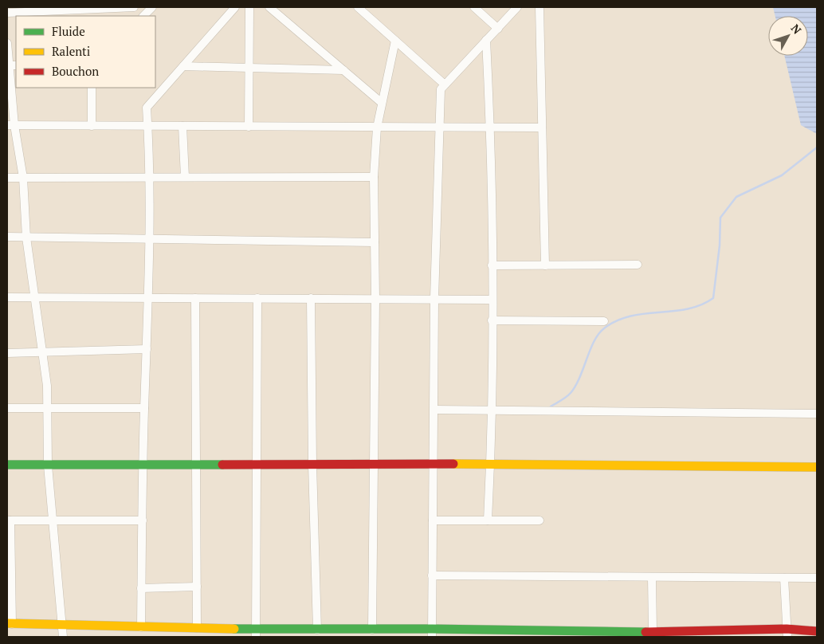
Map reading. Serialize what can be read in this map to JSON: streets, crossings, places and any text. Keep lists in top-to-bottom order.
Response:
{
  "legend": ["Fluide", "Ralenti", "Bouchon"],
  "north": "top right"
}
